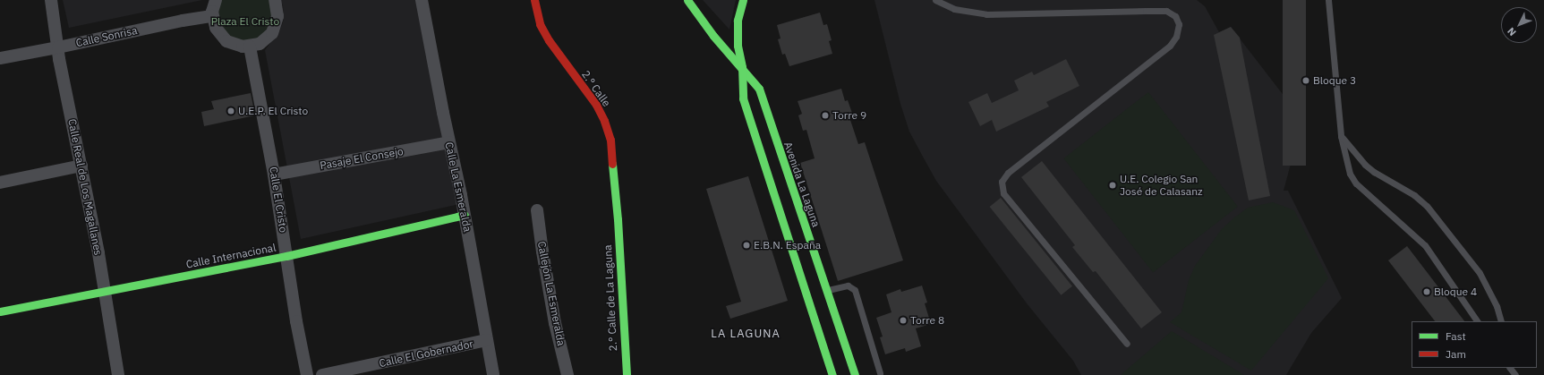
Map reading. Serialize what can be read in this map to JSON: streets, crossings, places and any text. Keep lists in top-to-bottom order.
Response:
{
  "streets": {
    "street": [
      "Calle Sonrisa",
      "2.° Calle",
      "Pasaje El Consejo",
      "Avenida La Laguna",
      "Calle Real de Los Magallanes",
      "Calle La Esmeralda",
      "Calle El Cristo",
      "Calle Internacional",
      "Callejón La Esmeralda",
      "2.° Calle de La Laguna",
      "Calle El Gobernador"
    ]
  },
  "crossings": [
    ["Calle Sonrisa", "Calle Real de Los Magallanes"],
    ["2.° Calle", "2.° Calle de La Laguna"],
    ["Pasaje El Consejo", "Calle La Esmeralda"],
    ["Pasaje El Consejo", "Calle El Cristo"],
    ["Calle Real de Los Magallanes", "Calle Internacional"],
    ["Calle La Esmeralda", "Calle Internacional"],
    ["Calle La Esmeralda", "Calle El Gobernador"],
    ["Calle El Cristo", "Calle Internacional"]
  ],
  "districts": ["LA LAGUNA"],
  "parks": ["Plaza El Cristo"],
  "places": [
    "Bloque 3",
    "U.E.P. El Cristo",
    "Torre 9",
    "U.E. Colegio San José de Calasanz",
    "E.B.N. España",
    "Bloque 4",
    "Torre 8"
  ],
  "legend": ["Fast", "Jam"],
  "north": "bottom left"
}
